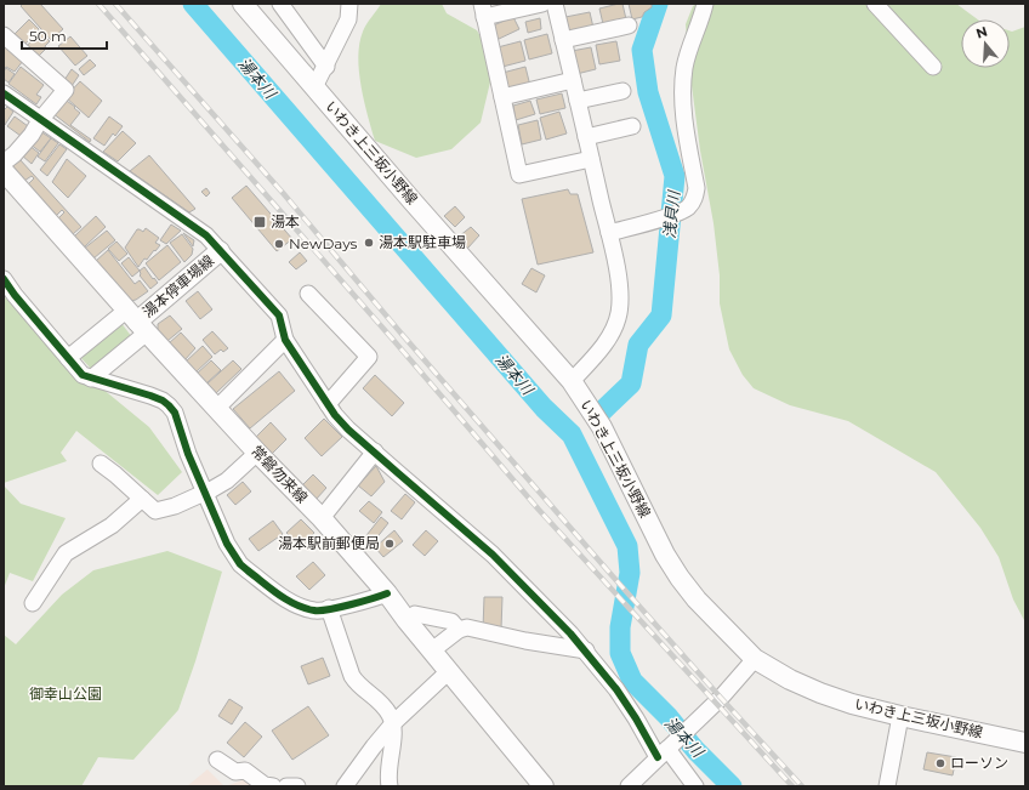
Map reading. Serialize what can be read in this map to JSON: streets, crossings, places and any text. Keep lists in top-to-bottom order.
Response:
{
  "streets": {
    "main road": ["いわき上三坂小野線", "湯本停車場線", "常磐勿来線"]
  },
  "crossings": [
    ["湯本停車場線", "常磐勿来線"]
  ],
  "water": ["湯本川", "浅貝川"],
  "parks": ["御幸山公園"],
  "places": {
    "transit": ["湯本"],
    "other": [
      "湯本駅駐車場",
      "NewDays",
      "湯本駅前郵便局",
      "ローソン"
    ]
  },
  "scale_bar": "50 m",
  "north": "top"
}
